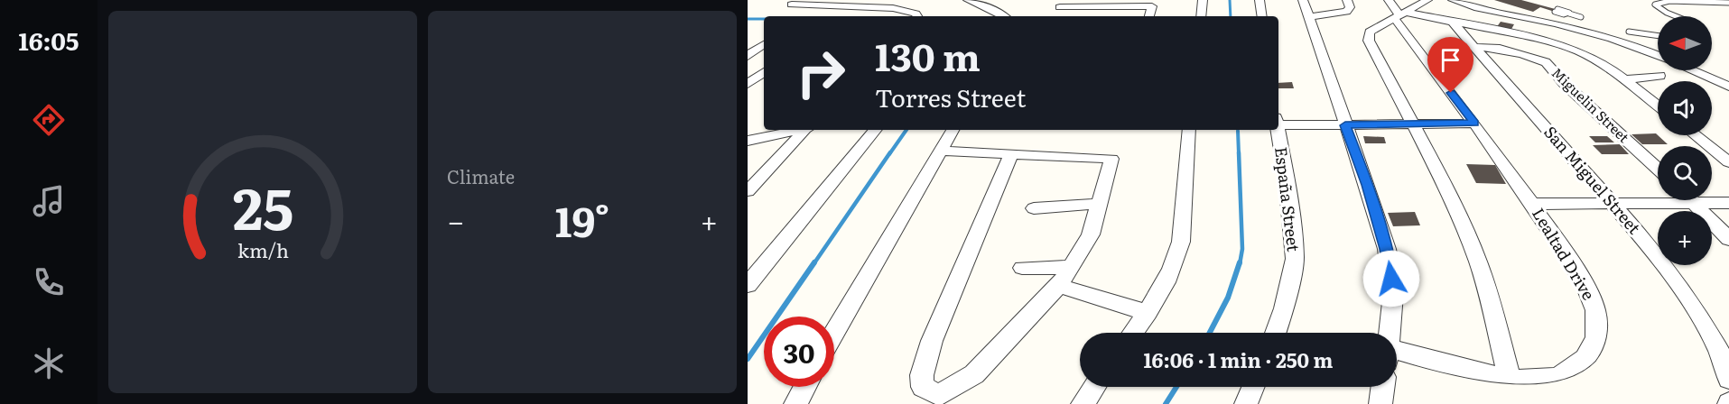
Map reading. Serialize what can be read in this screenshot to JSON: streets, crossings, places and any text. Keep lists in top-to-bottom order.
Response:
{
  "streets": {
    "street": [
      "Miguelin Street",
      "San Miguel Street",
      "España Street",
      "Lealtad Drive"
    ]
  },
  "crossings": [
    ["Miguelin Street", "San Miguel Street"]
  ],
  "north": "left",
  "page": {
    "tabs": "16:05",
    "tile": "Climate",
    "map_buttons": "+",
    "turn": ["130 m", "Torres Street"],
    "heat": ["−", "19°", "+"],
    "limit": "30",
    "trip": "16:06 · 1 min · 250 m",
    "gauge": ["25", "km/h"]
  }
}
